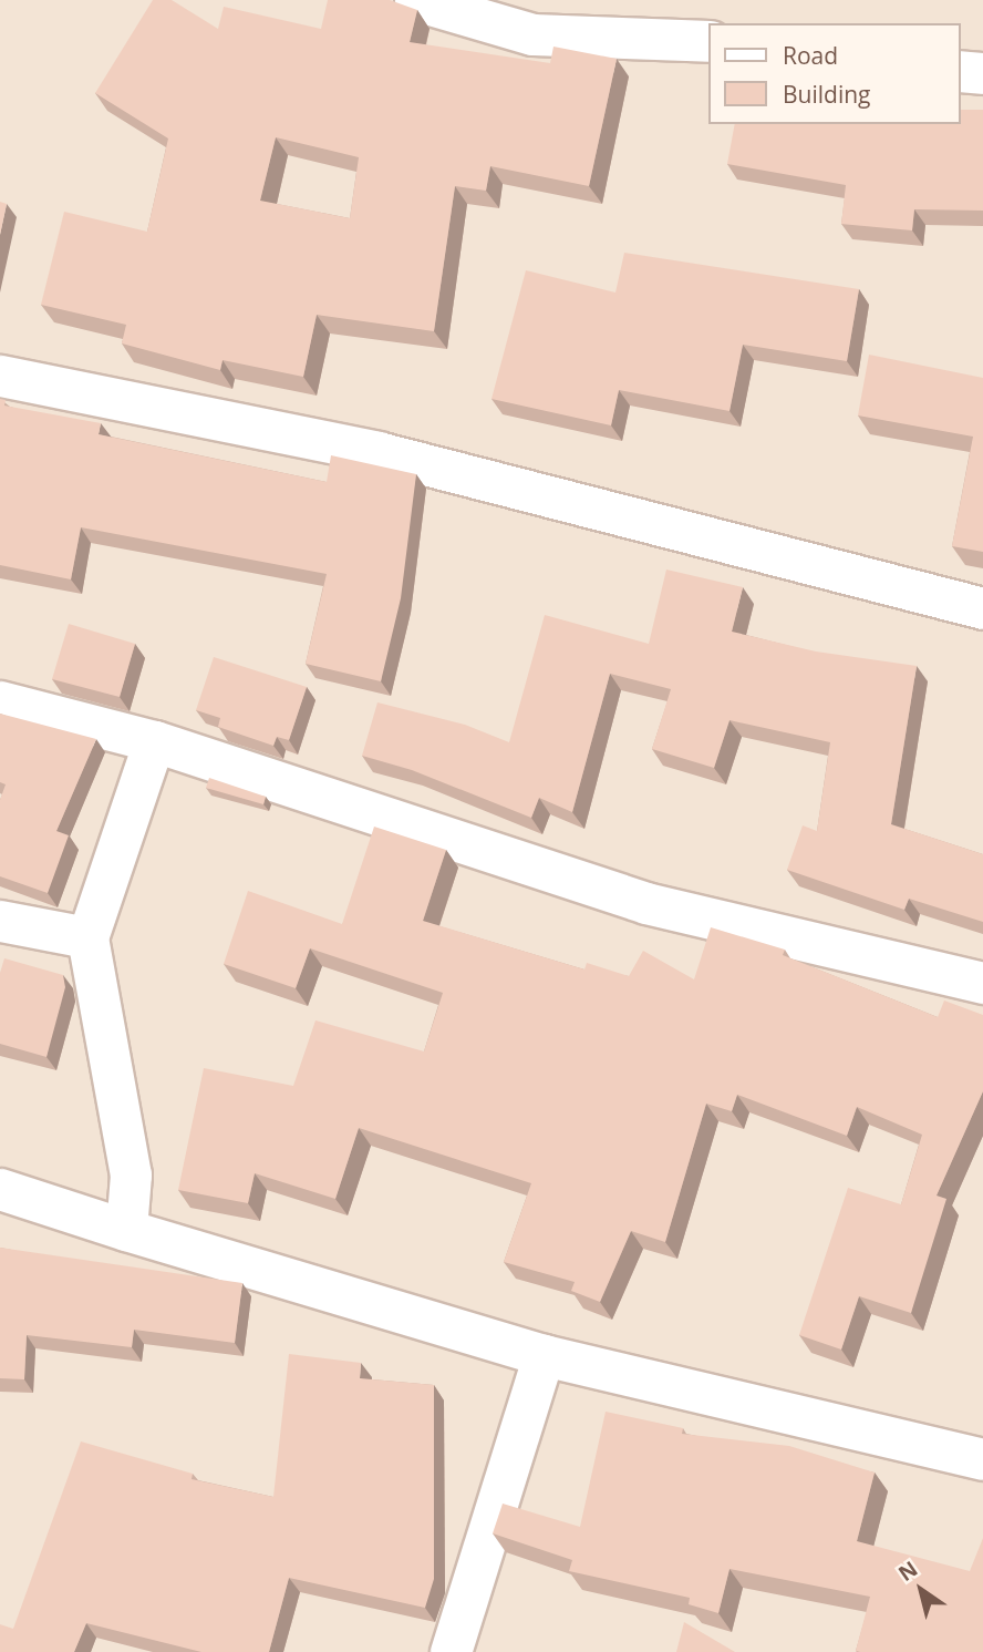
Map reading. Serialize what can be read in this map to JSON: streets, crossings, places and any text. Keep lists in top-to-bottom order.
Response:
{
  "legend": ["Road", "Building"],
  "north": "top left"
}
